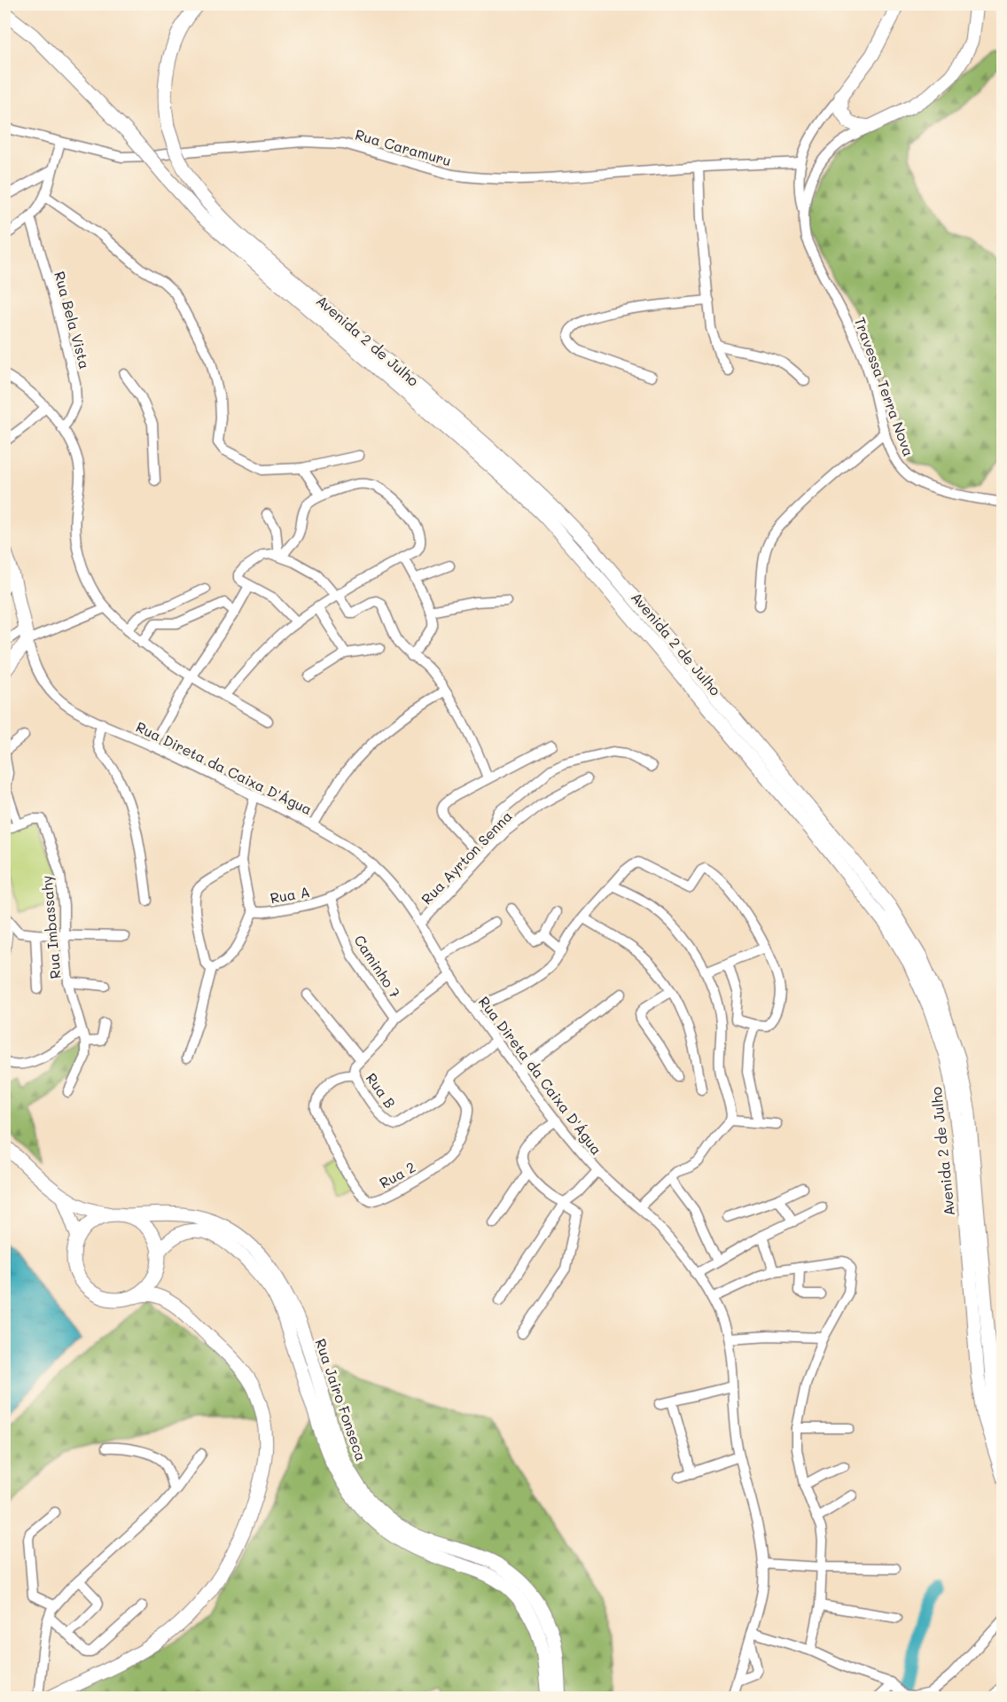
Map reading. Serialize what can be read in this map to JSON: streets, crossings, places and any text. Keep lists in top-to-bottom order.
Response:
{
  "streets": {
    "main road": ["Avenida 2 de Julho", "Rua Jairo Fonseca"],
    "street": [
      "Rua Caramuru",
      "Rua Bela Vista",
      "Travessa Terra Nova",
      "Rua Direta da Caixa D'Água",
      "Rua Ayrton Senna",
      "Rua A",
      "Rua Imbassahy",
      "Caminho 7",
      "Rua B",
      "Rua 2"
    ]
  },
  "crossings": [
    ["Rua Caramuru", "Travessa Terra Nova"],
    ["Rua Direta da Caixa D'Água", "Rua Ayrton Senna"],
    ["Rua Direta da Caixa D'Água", "Rua A"],
    ["Rua Direta da Caixa D'Água", "Rua B"],
    ["Rua A", "Caminho 7"],
    ["Caminho 7", "Rua B"],
    ["Rua B", "Rua 2"]
  ]
}
